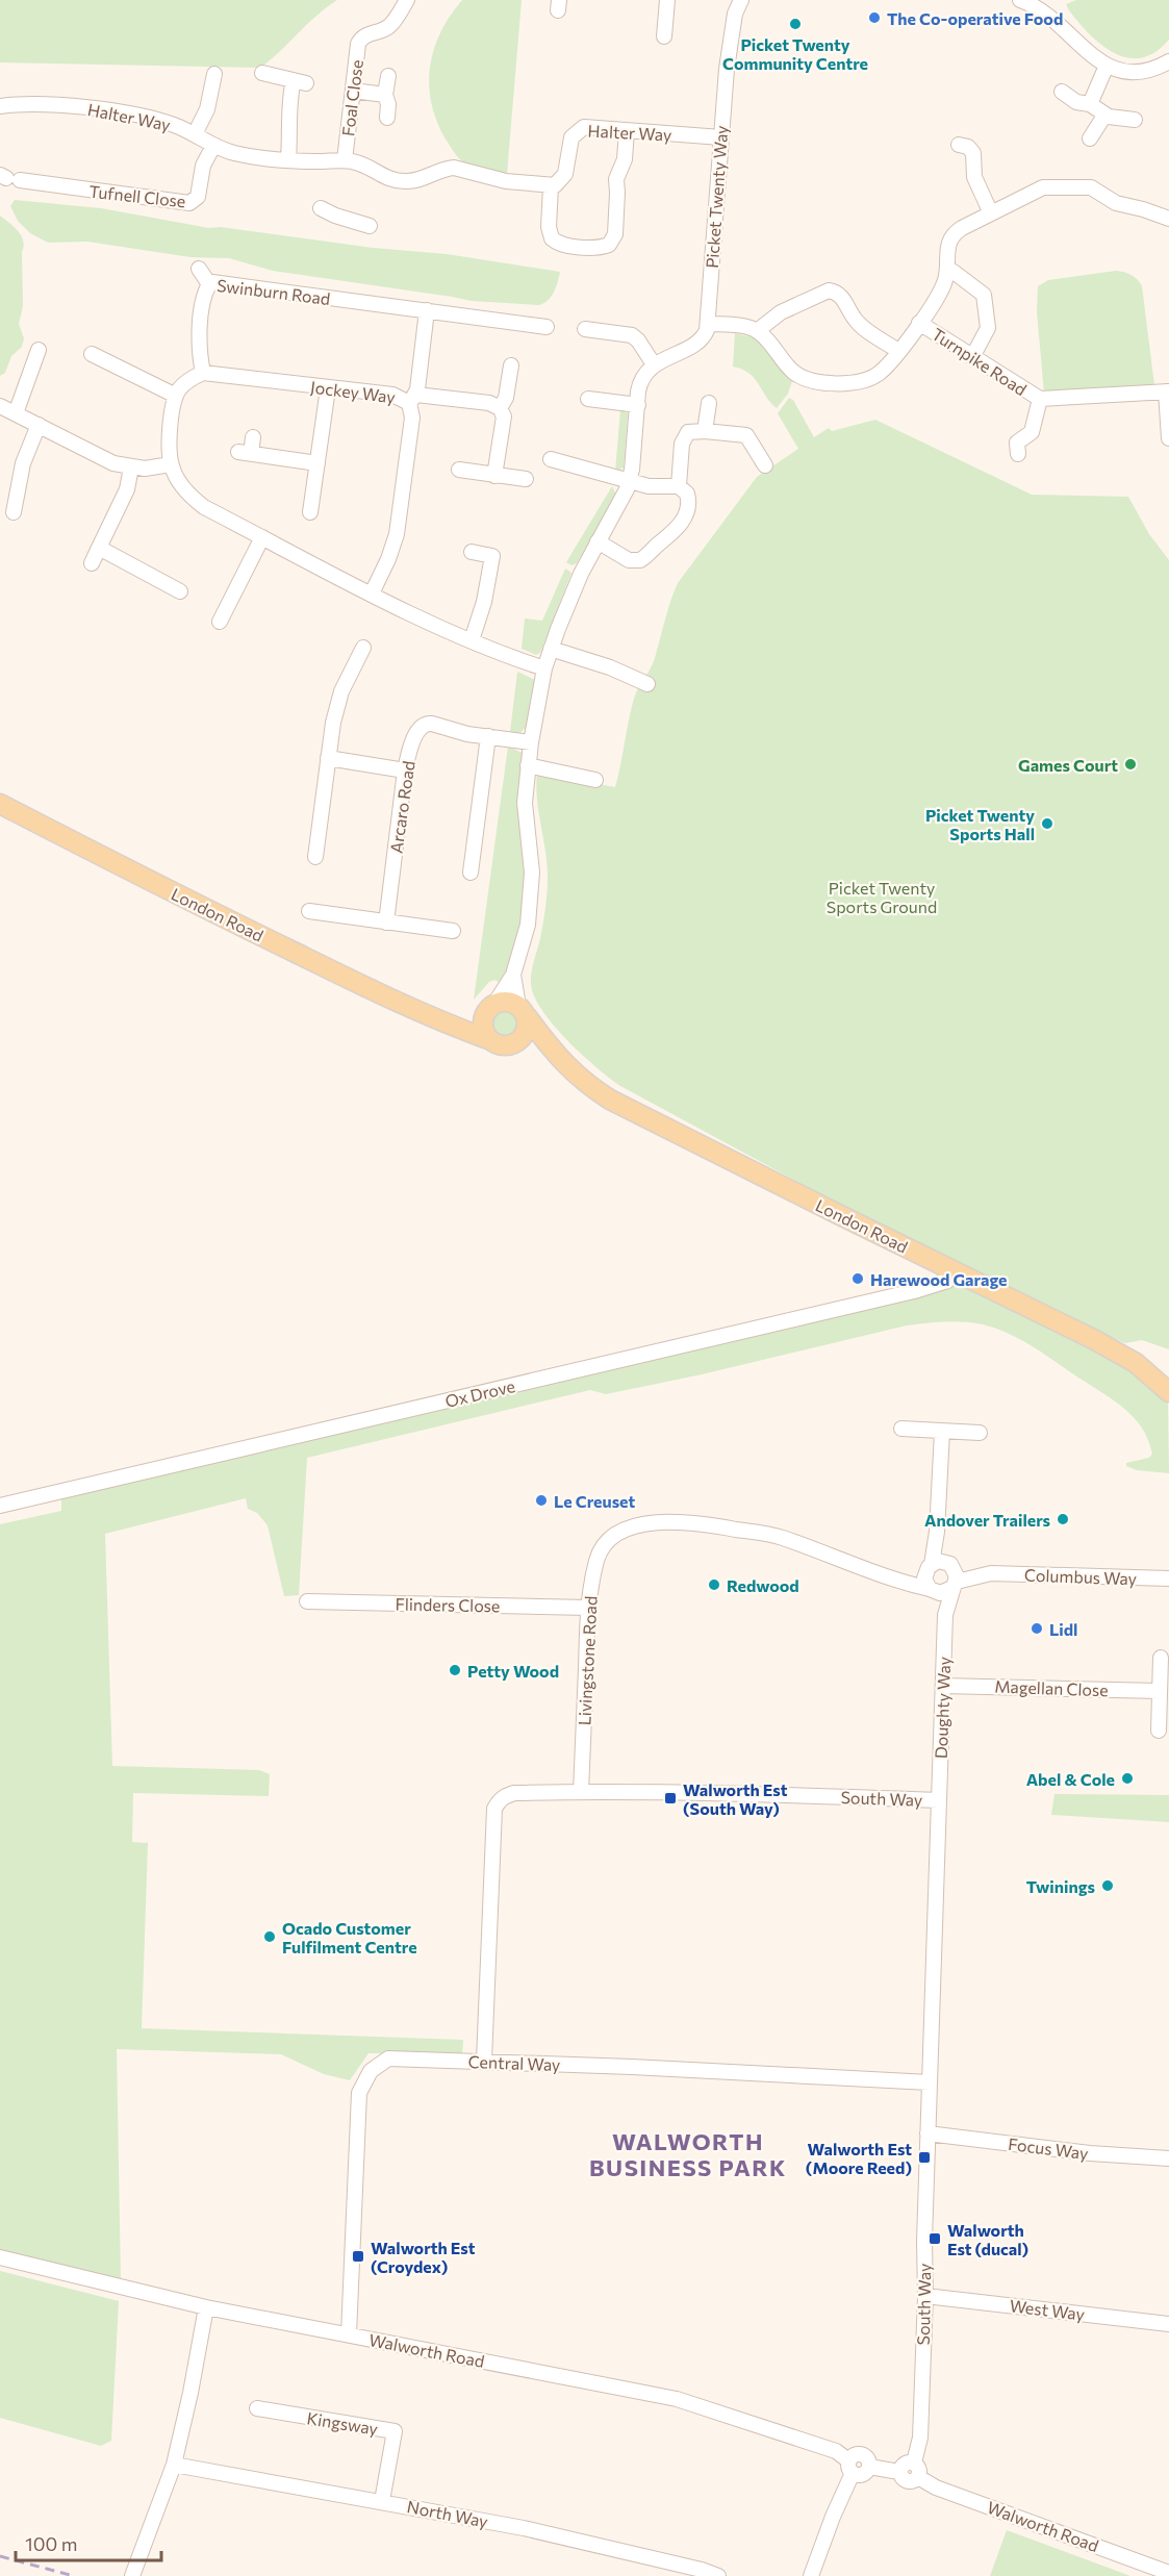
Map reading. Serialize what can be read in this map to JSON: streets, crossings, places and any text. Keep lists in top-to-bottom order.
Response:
{
  "streets": {
    "main road": ["London Road"],
    "street": [
      "Foal Close",
      "Halter Way",
      "Tufnell Close",
      "Picket Twenty Way",
      "Swinburn Road",
      "Turnpike Road",
      "Jockey Way",
      "Arcaro Road",
      "Ox Drove",
      "Columbus Way",
      "Flinders Close",
      "Livingstone Road",
      "Magellan Close",
      "Doughty Way",
      "South Way",
      "Central Way",
      "Focus Way",
      "West Way",
      "Walworth Road",
      "Kingsway",
      "North Way"
    ]
  },
  "crossings": [
    ["Foal Close", "Halter Way"],
    ["Halter Way", "Tufnell Close"],
    ["Halter Way", "Picket Twenty Way"],
    ["Swinburn Road", "Jockey Way"],
    ["London Road", "Ox Drove"],
    ["Columbus Way", "Doughty Way"],
    ["Flinders Close", "Livingstone Road"],
    ["Livingstone Road", "Doughty Way"],
    ["Livingstone Road", "South Way"],
    ["Magellan Close", "Doughty Way"],
    ["Doughty Way", "South Way"],
    ["South Way", "Central Way"],
    ["South Way", "Focus Way"],
    ["South Way", "West Way"],
    ["South Way", "Walworth Road"],
    ["Central Way", "Walworth Road"],
    ["Kingsway", "North Way"]
  ],
  "districts": ["WALWORTH BUSINESS PARK"],
  "parks": ["Picket Twenty Sports Ground"],
  "places": {
    "other": [
      "The Co-operative Food",
      "Picket Twenty Community Centre",
      "Games Court",
      "Picket Twenty Sports Hall",
      "Harewood Garage",
      "Le Creuset",
      "Andover Trailers",
      "Redwood",
      "Lidl",
      "Petty Wood",
      "Abel & Cole",
      "Twinings",
      "Ocado Customer Fulfilment Centre"
    ],
    "transit": [
      "Walworth Est (South Way)",
      "Walworth Est (Moore Reed)",
      "Walworth Est (ducal)",
      "Walworth Est (Croydex)"
    ]
  },
  "scale_bar": "100 m"
}
